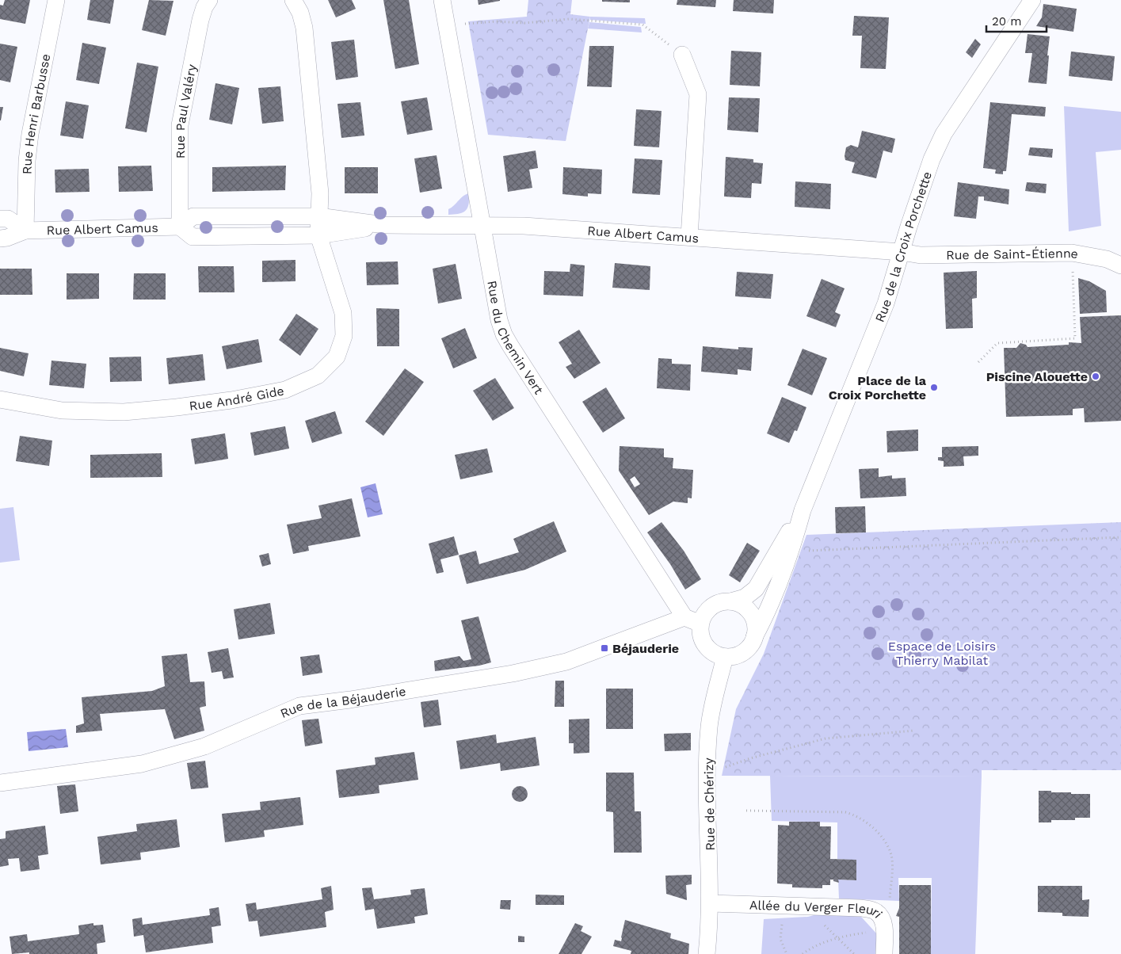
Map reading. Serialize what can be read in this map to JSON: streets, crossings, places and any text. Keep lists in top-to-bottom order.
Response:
{
  "streets": {
    "street": [
      "Rue Paul Valéry",
      "Rue Henri Barbusse",
      "Rue Albert Camus",
      "Rue de la Croix Porchette",
      "Rue de Saint-Étienne",
      "Rue du Chemin Vert",
      "Rue André Gide",
      "Rue de la Béjauderie",
      "Rue de Chérizy",
      "Allée du Verger Fleuri"
    ]
  },
  "crossings": [
    ["Rue Paul Valéry", "Rue Albert Camus"],
    ["Rue Henri Barbusse", "Rue Albert Camus"],
    ["Rue Albert Camus", "Rue de la Croix Porchette"],
    ["Rue Albert Camus", "Rue de Saint-Étienne"],
    ["Rue Albert Camus", "Rue du Chemin Vert"],
    ["Rue Albert Camus", "Rue André Gide"],
    ["Rue de la Croix Porchette", "Rue de Saint-Étienne"],
    ["Rue de la Croix Porchette", "Rue de Chérizy"],
    ["Rue du Chemin Vert", "Rue de la Béjauderie"],
    ["Rue de Chérizy", "Allée du Verger Fleuri"]
  ],
  "parks": ["Espace de Loisirs Thierry Mabilat"],
  "places": {
    "other": ["Piscine Alouette", "Place de la Croix Porchette"],
    "transit": ["Béjauderie"]
  },
  "scale_bar": "20 m"
}
